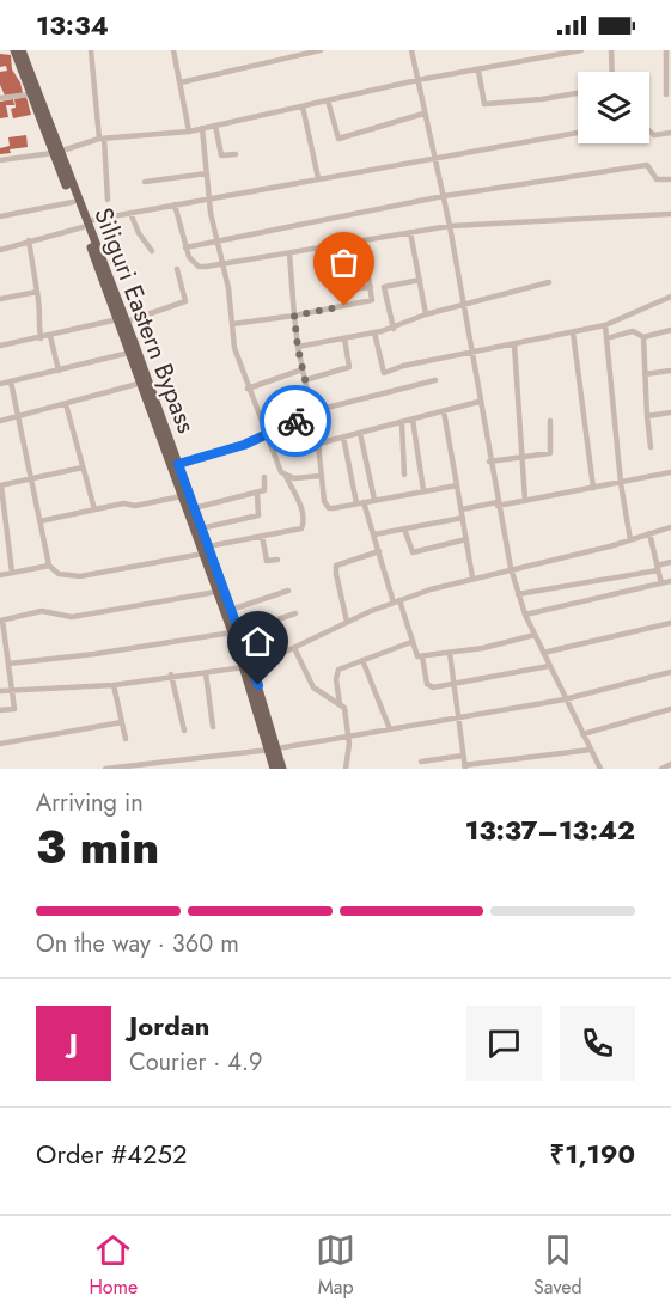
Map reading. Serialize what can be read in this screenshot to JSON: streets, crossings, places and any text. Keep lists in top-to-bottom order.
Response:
{
  "streets": {
    "main road": ["Siliguri Eastern Bypass"]
  },
  "page": {
    "status": "13:34",
    "heading": ["3 min", "Arriving in", "13:37–13:42"],
    "panel": [
      "Jordan",
      "Courier · 4.9",
      "Order #4252",
      "₹1,190"
    ],
    "bar": "On the way · 360 m",
    "round": "J",
    "tabs": ["Home", "Map", "Saved"]
  }
}
